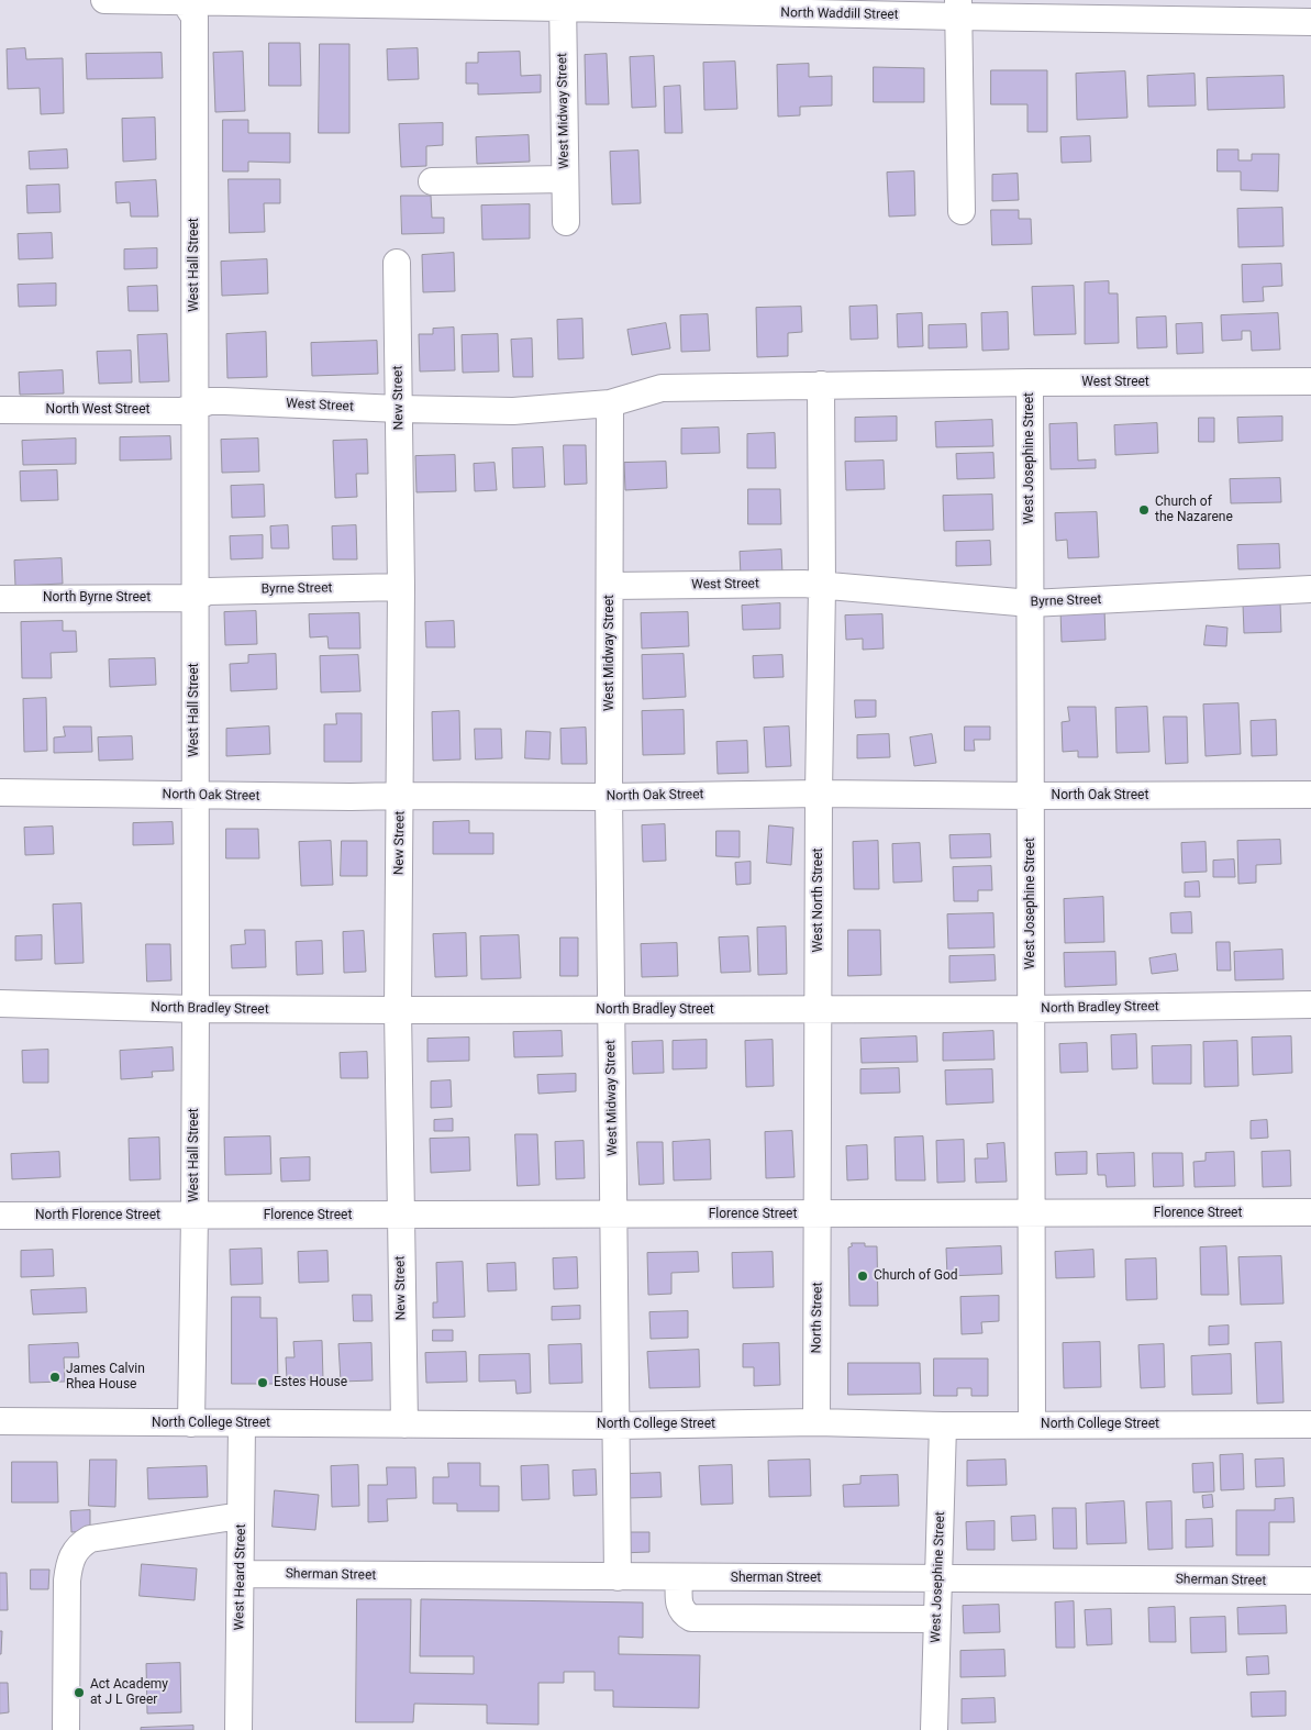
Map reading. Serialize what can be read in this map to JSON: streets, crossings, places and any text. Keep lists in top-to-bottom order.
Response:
{
  "streets": {
    "street": [
      "North Waddill Street",
      "West Midway Street",
      "West Hall Street",
      "West Street",
      "New Street",
      "North West Street",
      "West Josephine Street",
      "Byrne Street",
      "North Byrne Street",
      "North Oak Street",
      "West North Street",
      "North Bradley Street",
      "Florence Street",
      "North Florence Street",
      "North Street",
      "North College Street",
      "Sherman Street",
      "West Heard Street"
    ]
  },
  "crossings": [
    ["North Waddill Street", "West Midway Street"],
    ["North Waddill Street", "West Hall Street"],
    ["West Midway Street", "West Street"],
    ["West Midway Street", "North Oak Street"],
    ["West Midway Street", "North Bradley Street"],
    ["West Midway Street", "Florence Street"],
    ["West Midway Street", "North College Street"],
    ["West Midway Street", "Sherman Street"],
    ["West Hall Street", "West Street"],
    ["West Hall Street", "North West Street"],
    ["West Hall Street", "Byrne Street"],
    ["West Hall Street", "North Byrne Street"],
    ["West Hall Street", "North Oak Street"],
    ["West Hall Street", "North Bradley Street"],
    ["West Hall Street", "Florence Street"],
    ["West Hall Street", "North Florence Street"],
    ["West Hall Street", "North College Street"],
    ["West Street", "New Street"],
    ["West Street", "North West Street"],
    ["West Street", "West Josephine Street"],
    ["West Street", "Byrne Street"],
    ["West Street", "West North Street"],
    ["New Street", "Byrne Street"],
    ["New Street", "North Oak Street"],
    ["New Street", "North Bradley Street"],
    ["New Street", "Florence Street"],
    ["New Street", "North College Street"],
    ["West Josephine Street", "Byrne Street"],
    ["West Josephine Street", "North Oak Street"],
    ["West Josephine Street", "North Bradley Street"],
    ["West Josephine Street", "Florence Street"],
    ["West Josephine Street", "North College Street"],
    ["West Josephine Street", "Sherman Street"],
    ["Byrne Street", "North Byrne Street"],
    ["Byrne Street", "West North Street"],
    ["North Oak Street", "West North Street"],
    ["West North Street", "North Bradley Street"],
    ["West North Street", "Florence Street"],
    ["West North Street", "North Street"],
    ["Florence Street", "North Florence Street"],
    ["Florence Street", "North Street"],
    ["North Street", "North College Street"],
    ["North College Street", "West Heard Street"],
    ["Sherman Street", "West Heard Street"]
  ],
  "places": [
    "Church of the Nazarene",
    "Church of God",
    "James Calvin Rhea House",
    "Estes House",
    "Act Academy at J L Greer"
  ]
}
